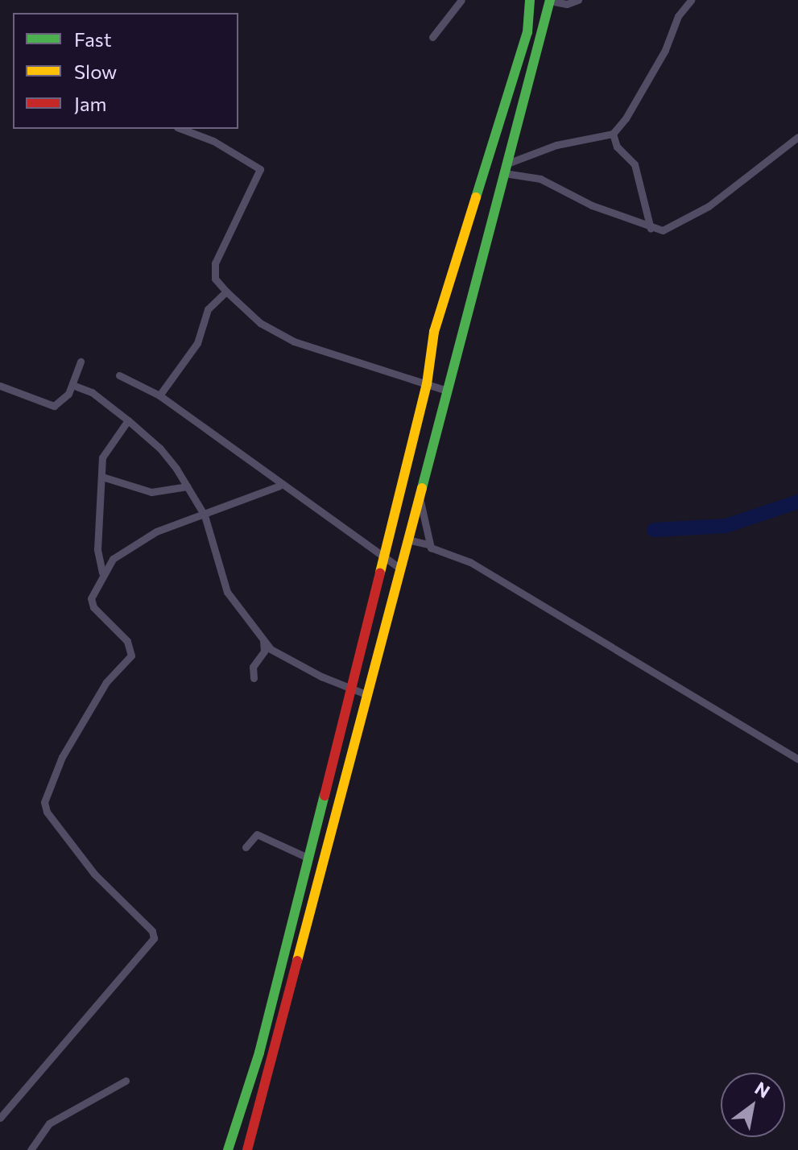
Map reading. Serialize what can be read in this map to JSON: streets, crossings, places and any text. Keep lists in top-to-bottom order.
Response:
{
  "legend": ["Fast", "Slow", "Jam"],
  "north": "top right"
}
